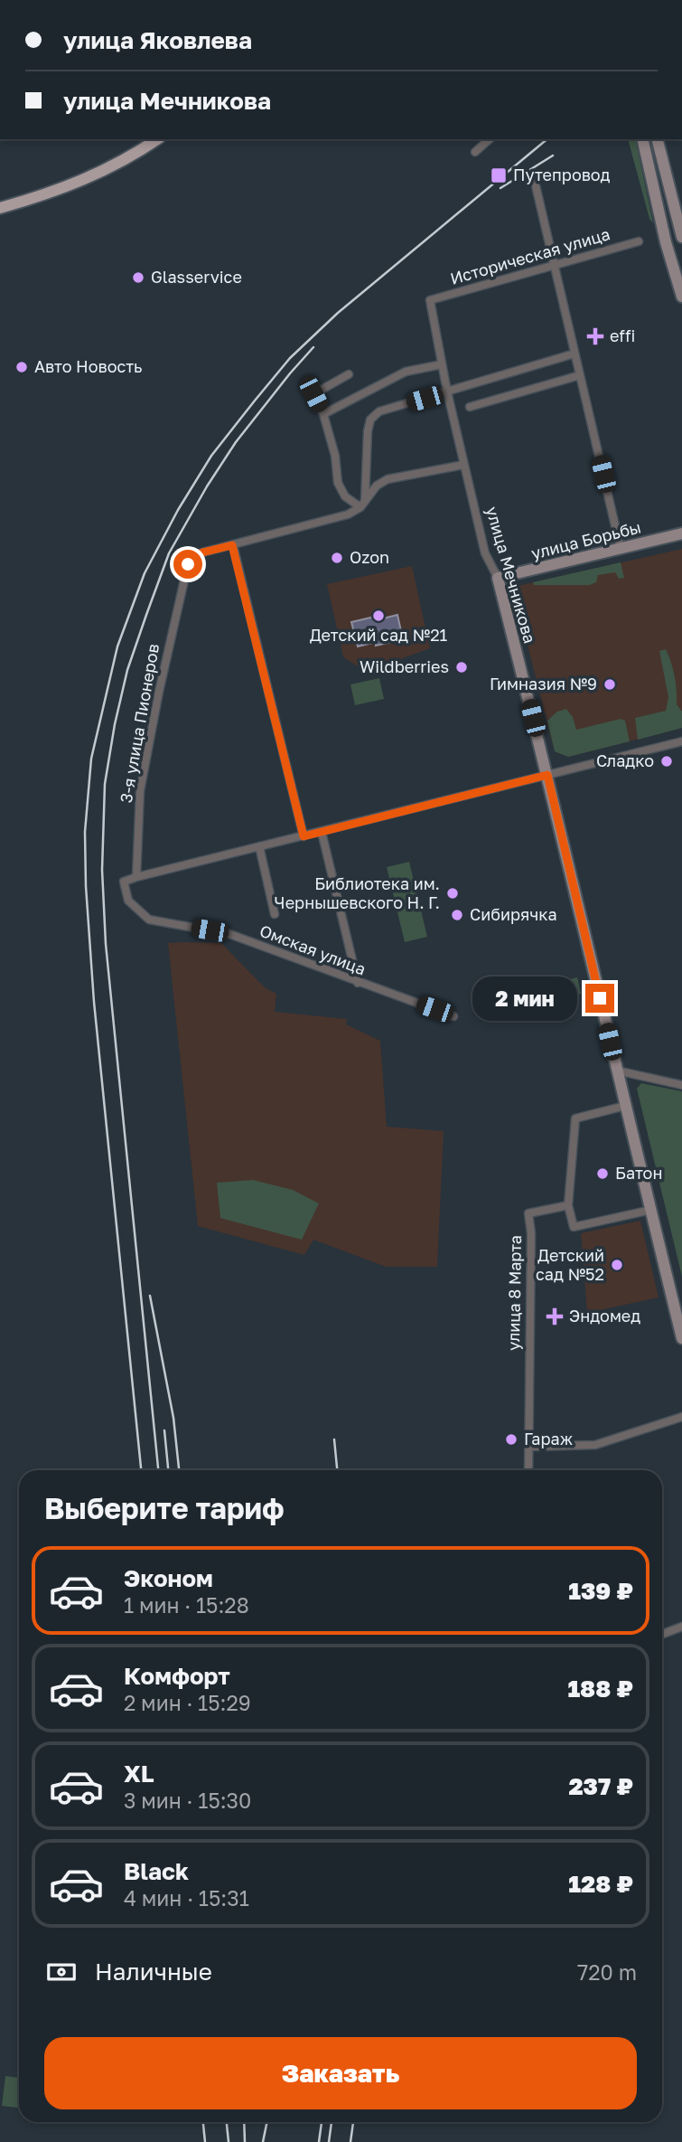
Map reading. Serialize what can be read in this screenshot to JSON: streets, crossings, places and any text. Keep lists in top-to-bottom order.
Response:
{
  "streets": {
    "street": [
      "Историческая улица",
      "улица Борьбы",
      "улица Мечникова",
      "3-я улица Пионеров",
      "Омская улица",
      "улица 8 Марта"
    ]
  },
  "crossings": [
    ["Историческая улица", "улица Мечникова"],
    ["улица Борьбы", "улица Мечникова"],
    ["3-я улица Пионеров", "Омская улица"]
  ],
  "places": {
    "transit": ["Путепровод"],
    "other": [
      "Glasservice",
      "Авто Новость",
      "Ozon",
      "Детский сад №21",
      "Wildberries",
      "Гимназия №9",
      "Сладко",
      "Библиотека им. Чернышевского Н. Г.",
      "Сибирячка",
      "Батон",
      "Детский сад №52",
      "Гараж"
    ],
    "health": ["effi", "Эндомед"]
  },
  "page": {
    "banner": ["улица Яковлева", "улица Мечникова"],
    "bubble": "2 мин",
    "heading": "Выберите тариф",
    "list": [
      {
        "name": "Эконом",
        "note": "1 мин · 15:28",
        "value": "139 ₽"
      },
      {
        "name": "Комфорт",
        "note": "2 мин · 15:29",
        "value": "188 ₽"
      },
      {
        "name": "XL",
        "note": "3 мин · 15:30",
        "value": "237 ₽"
      },
      {
        "name": "Black",
        "note": "4 мин · 15:31",
        "value": "128 ₽"
      }
    ],
    "pay": ["Наличные", "720 m"],
    "buttons": "Заказать"
  }
}
